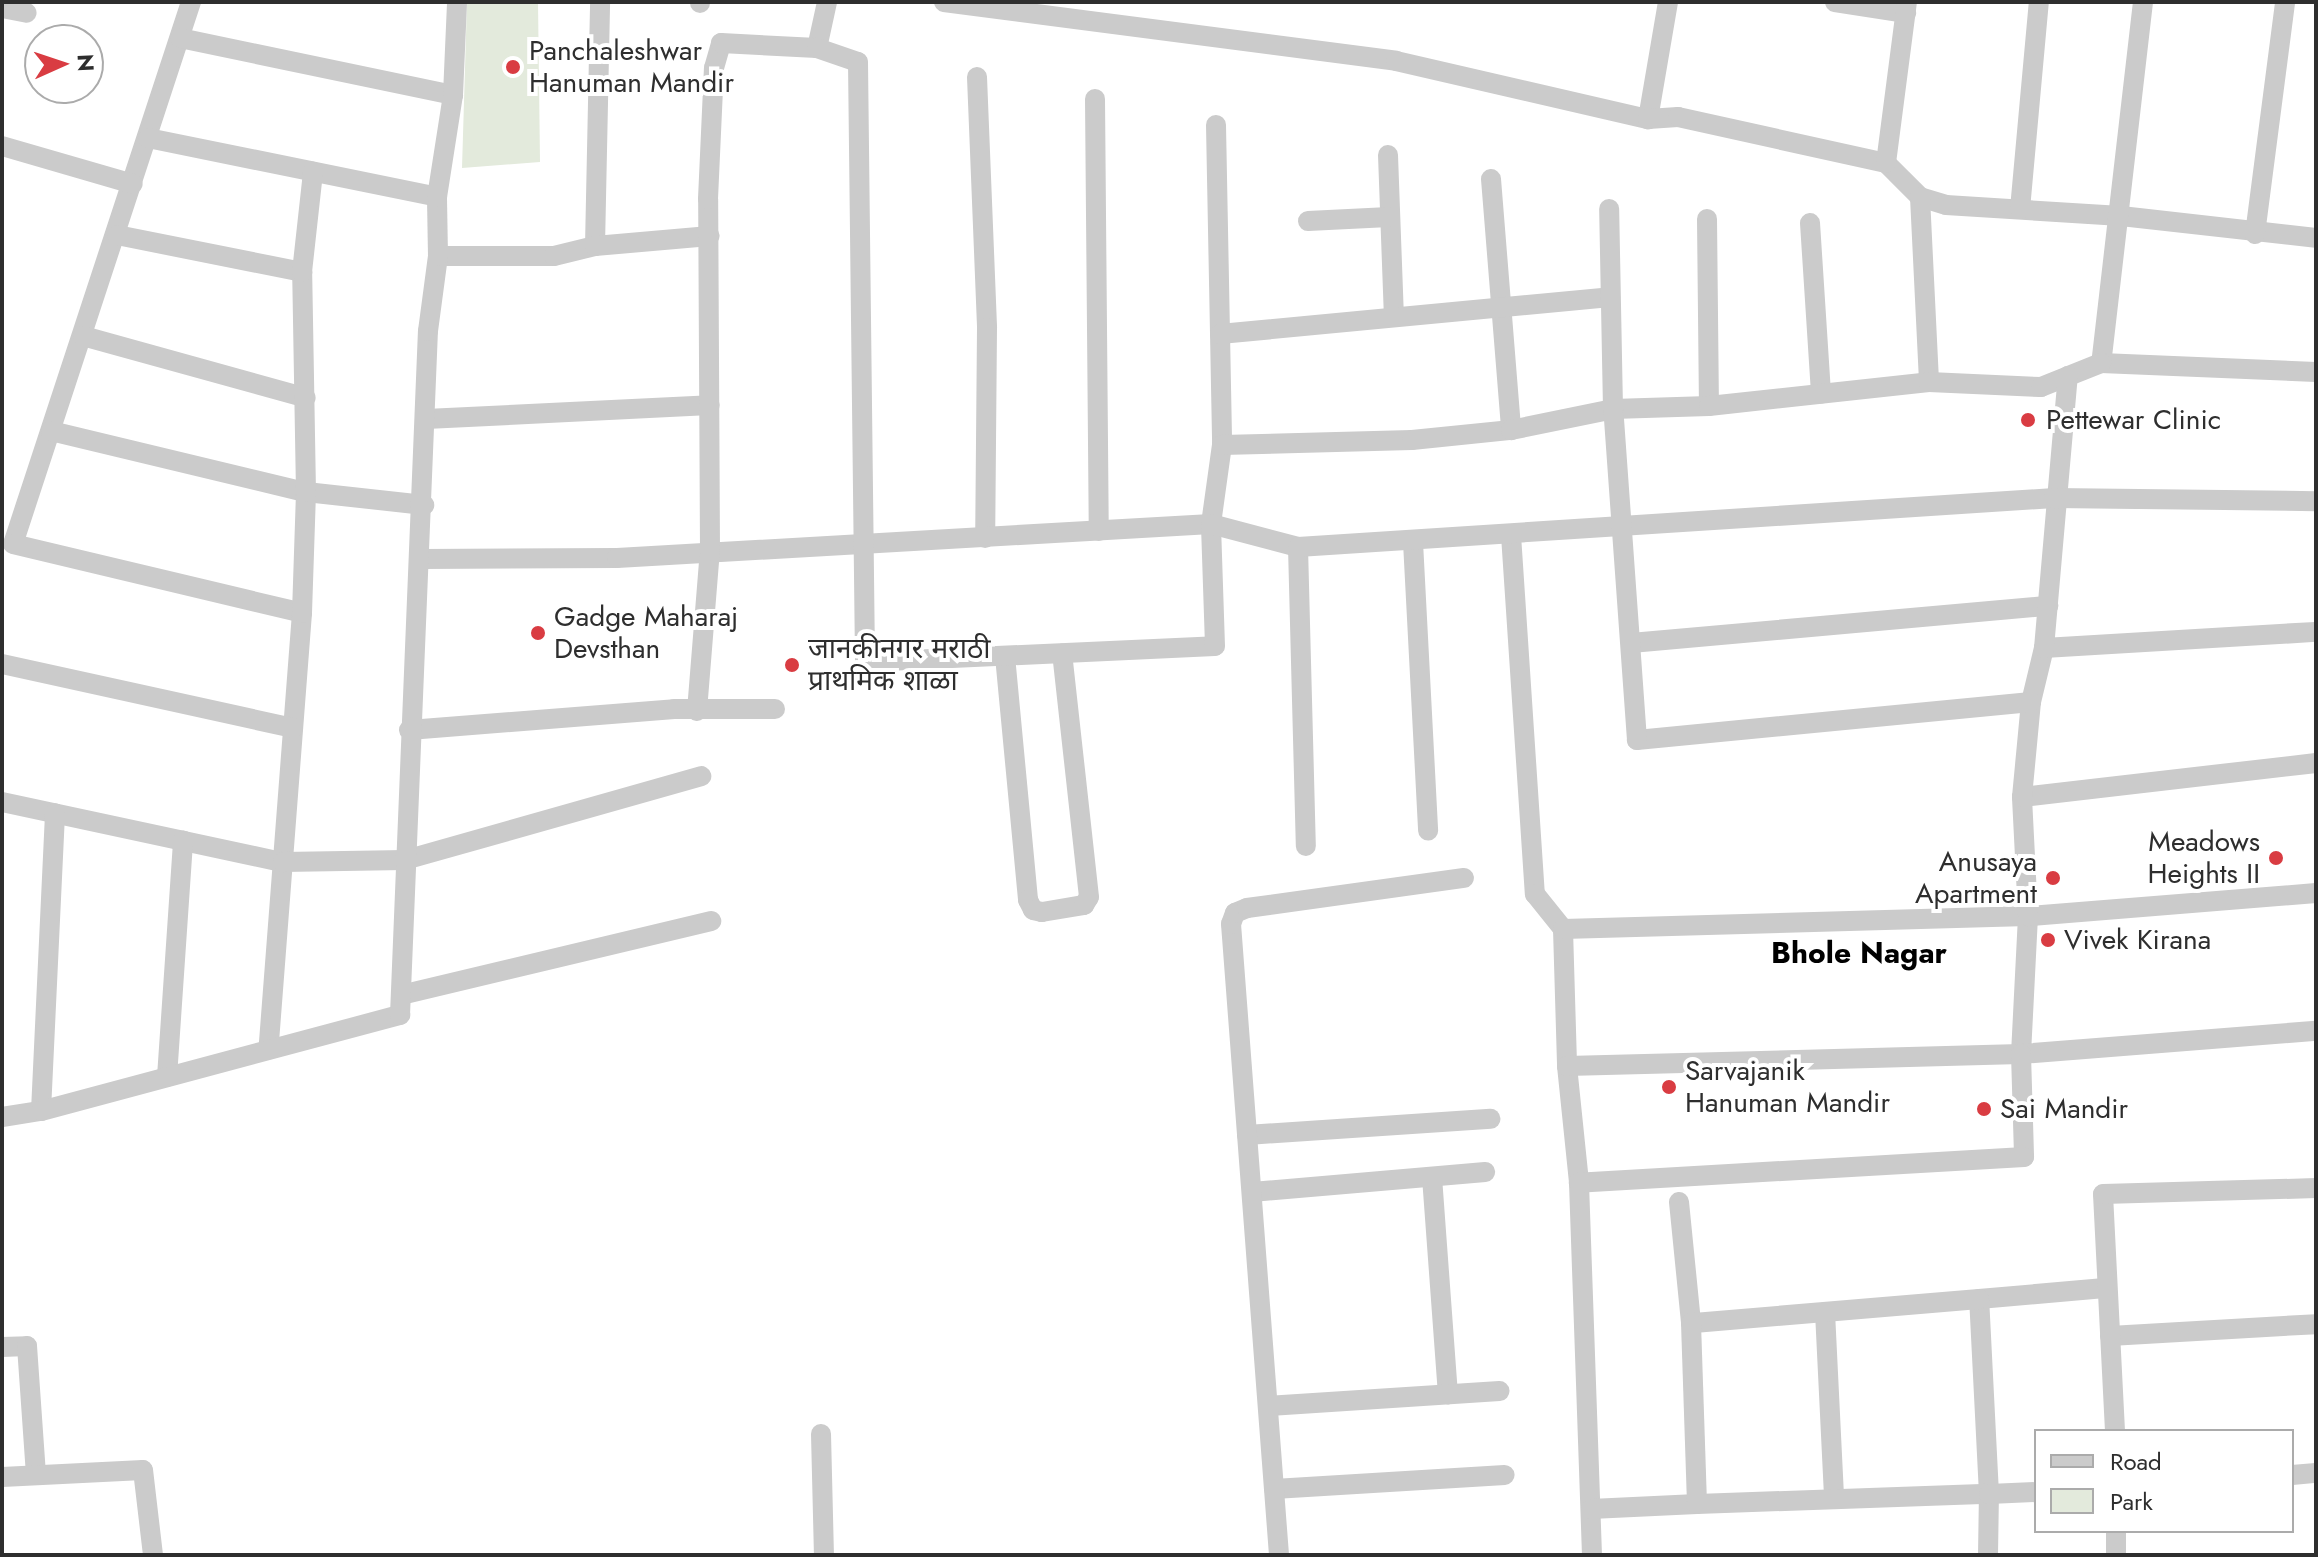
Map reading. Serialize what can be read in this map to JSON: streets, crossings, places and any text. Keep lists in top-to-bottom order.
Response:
{
  "districts": ["Bhole Nagar"],
  "places": [
    "Panchaleshwar Hanuman Mandir",
    "Pettewar Clinic",
    "Gadge Maharaj Devsthan",
    "जानकीनगर मराठी प्राथमिक शाळा",
    "Meadows Heights II",
    "Anusaya Apartment",
    "Vivek Kirana",
    "Sarvajanik Hanuman Mandir",
    "Sai Mandir"
  ],
  "legend": ["Road", "Park"],
  "north": "right"
}
